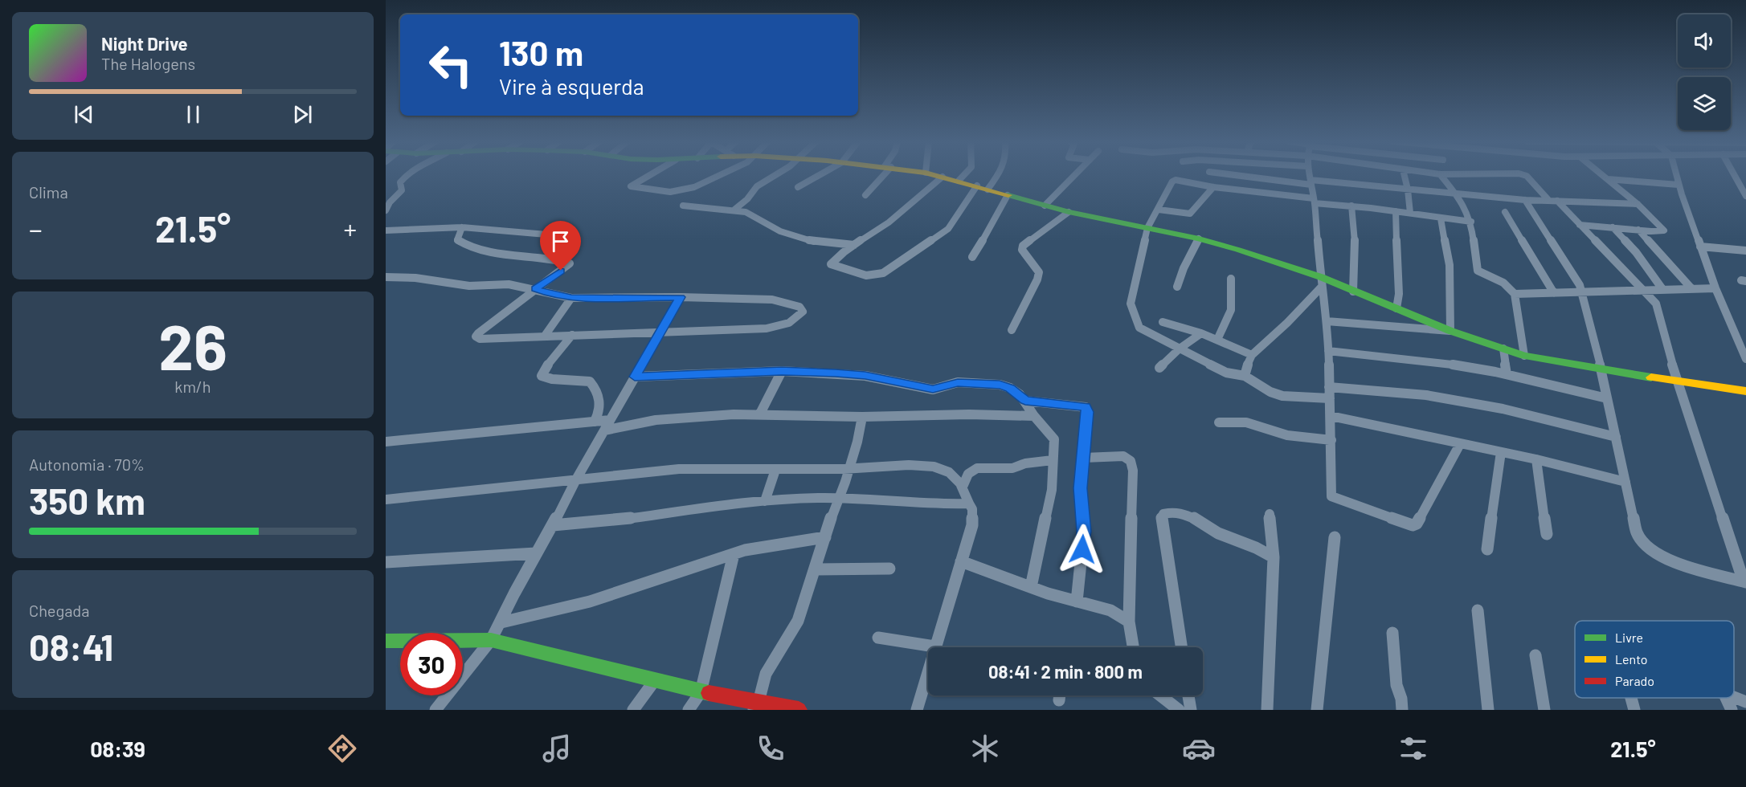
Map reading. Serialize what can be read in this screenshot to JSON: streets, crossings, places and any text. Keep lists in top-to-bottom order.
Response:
{
  "legend": ["Livre", "Lento", "Parado"],
  "page": {
    "turn": ["130 m", "Vire à esquerda"],
    "song": ["Night Drive", "The Halogens"],
    "tile": [
      "Clima",
      ["26", "km/h"],
      ["Autonomia · 70%", "350 km"],
      ["Chegada", "08:41"]
    ],
    "heat": ["−", "21.5°", "+"],
    "limit": "30",
    "trip": "08:41 · 2 min · 800 m",
    "tabs": ["08:39", "21.5°"]
  }
}
